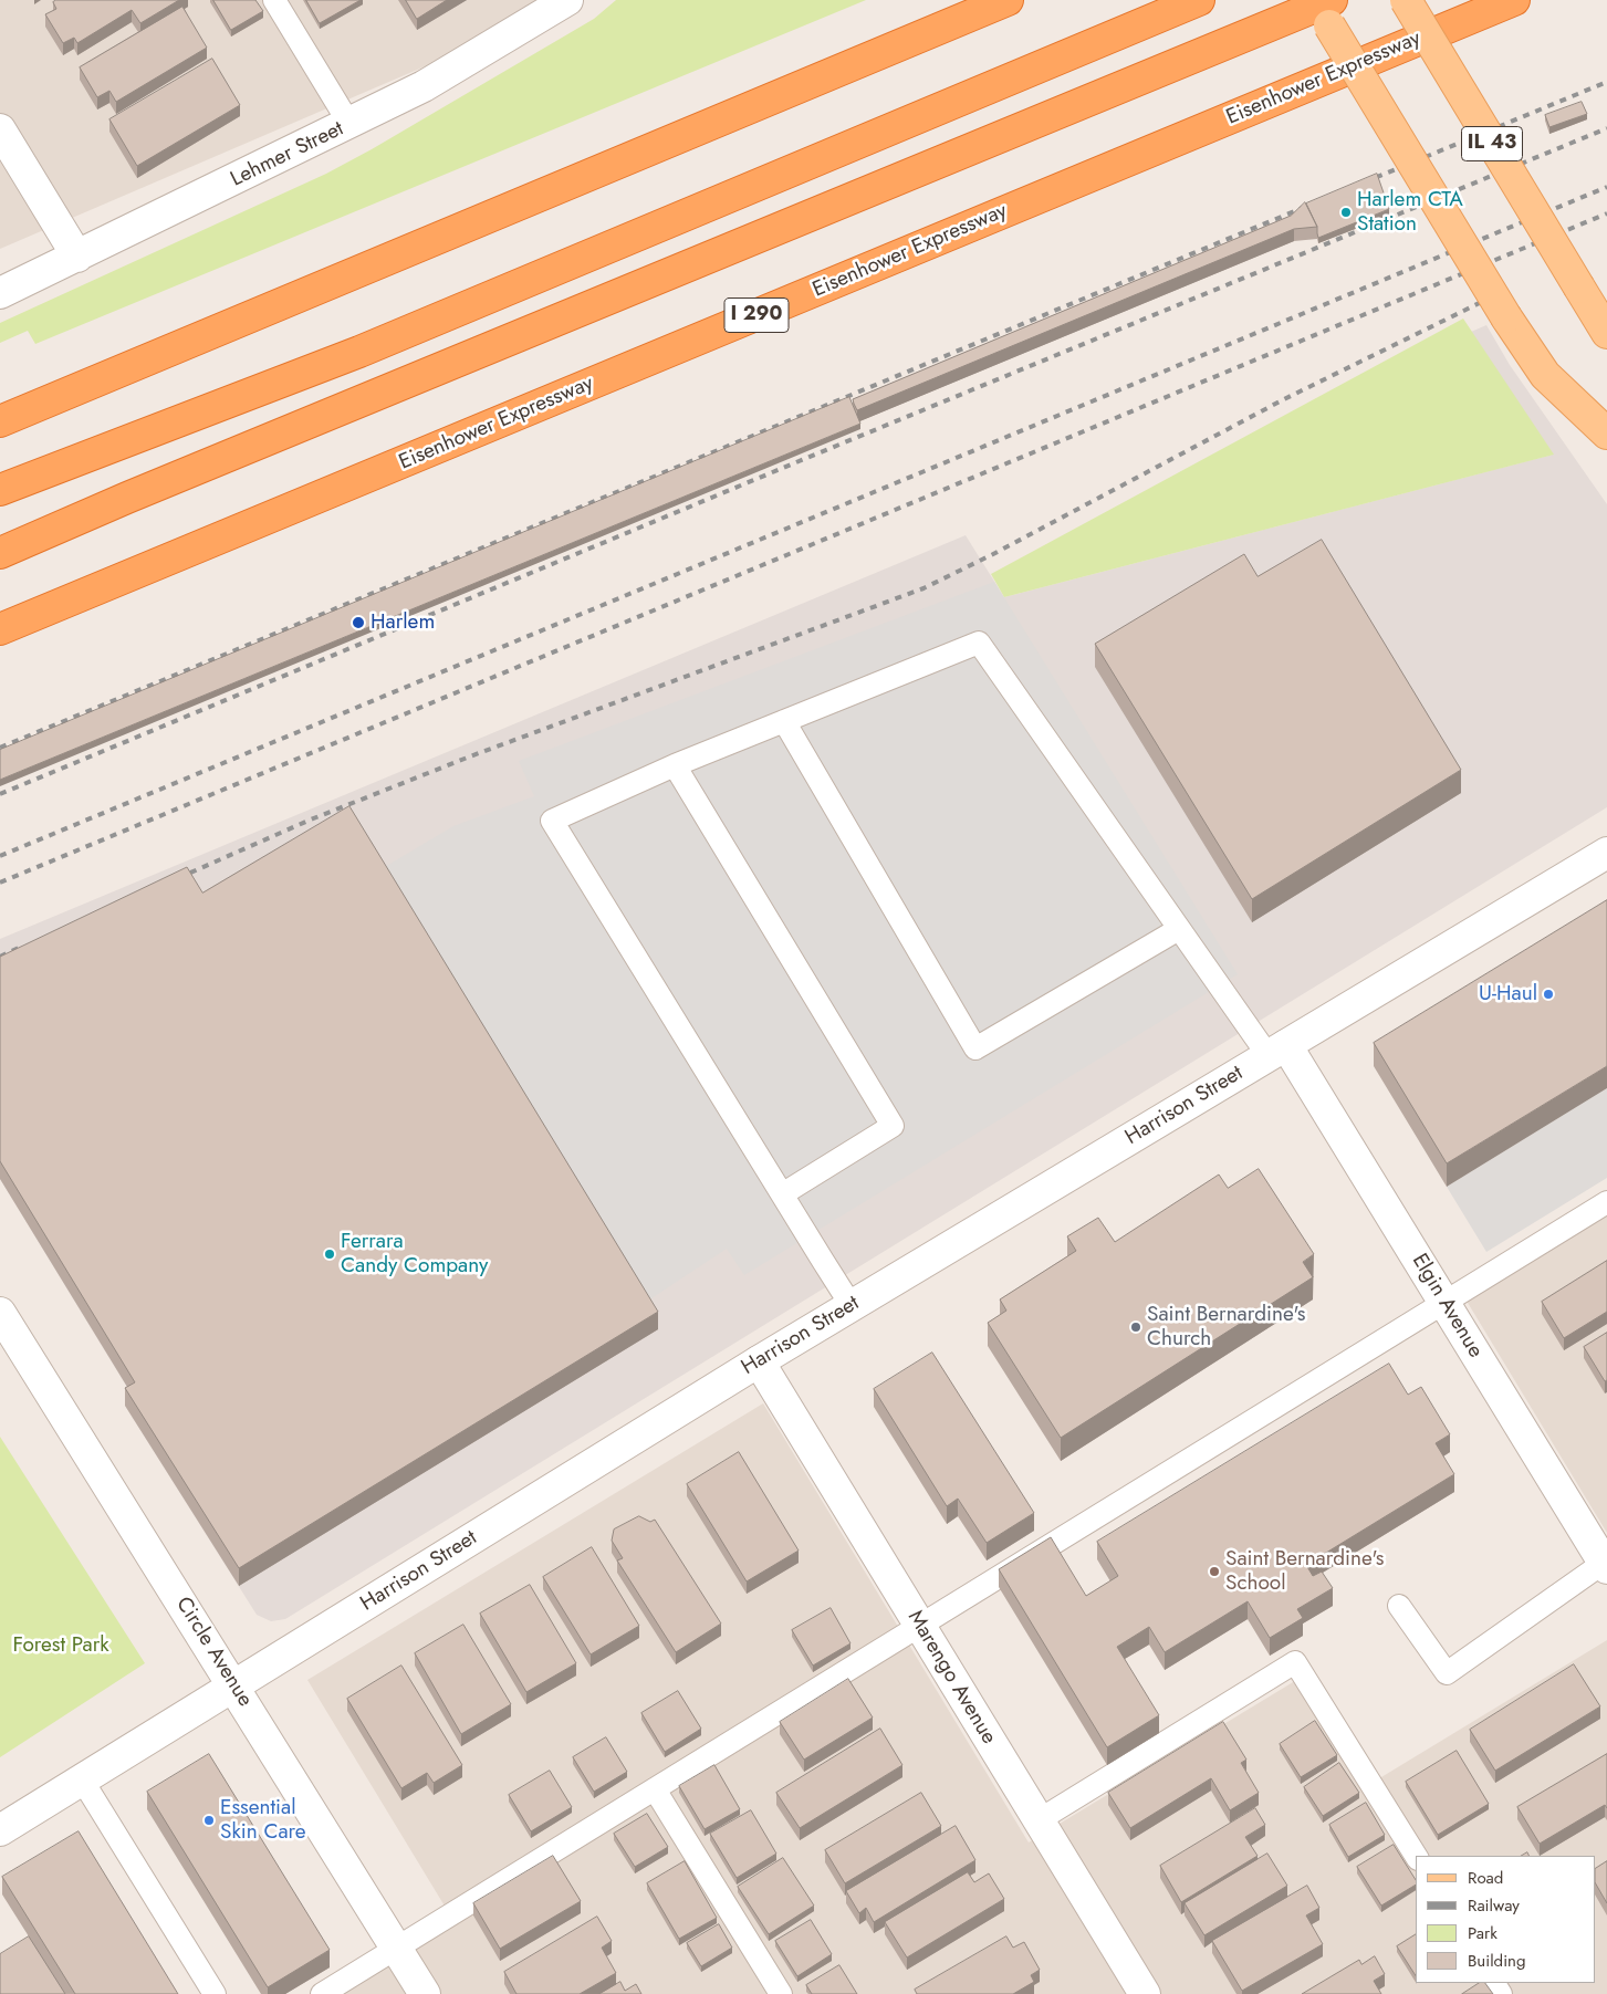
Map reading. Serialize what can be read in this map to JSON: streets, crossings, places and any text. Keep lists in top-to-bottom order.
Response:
{
  "streets": {
    "highway": ["Eisenhower Expressway", "I 290"],
    "main road": ["IL 43"],
    "street": [
      "Lehmer Street",
      "Harrison Street",
      "Elgin Avenue",
      "Circle Avenue",
      "Marengo Avenue"
    ]
  },
  "crossings": [
    ["Harrison Street", "Elgin Avenue"],
    ["Harrison Street", "Circle Avenue"],
    ["Harrison Street", "Marengo Avenue"]
  ],
  "parks": ["Forest Park"],
  "places": [
    "Harlem CTA Station",
    "Harlem",
    "U-Haul",
    "Ferrara Candy Company",
    "Saint Bernardine's Church",
    "Saint Bernardine's School",
    "Essential Skin Care"
  ],
  "legend": [
    "Road",
    "Railway",
    "Park",
    "Building"
  ]
}
